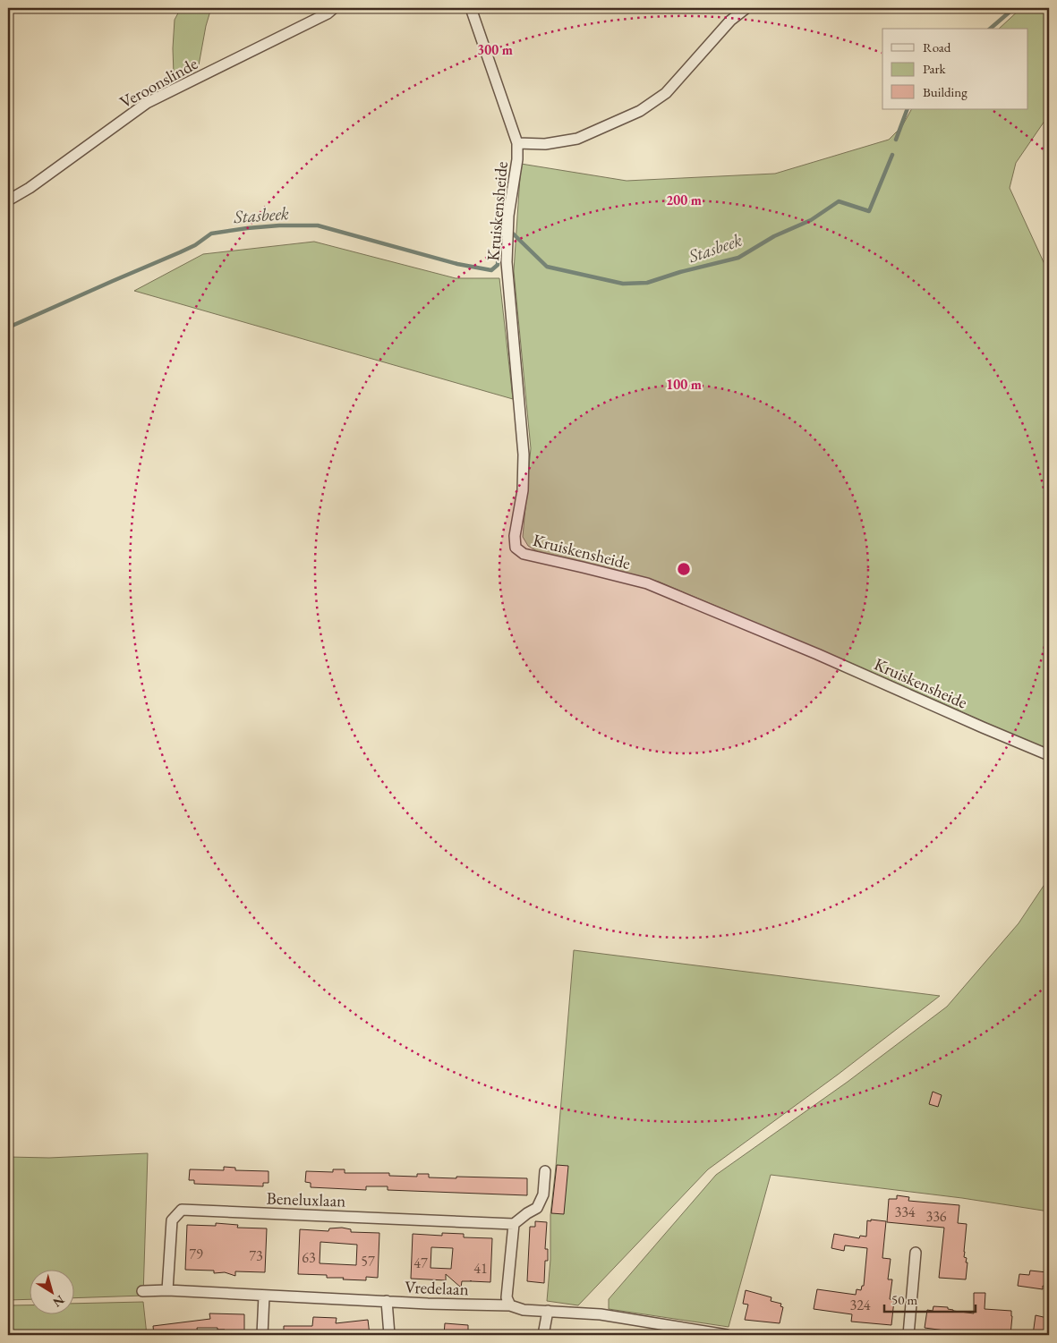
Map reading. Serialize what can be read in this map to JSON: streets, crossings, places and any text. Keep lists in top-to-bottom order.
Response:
{
  "streets": {
    "street": [
      "Veroonslinde",
      "Kruiskensheide",
      "Beneluxlaan",
      "Vredelaan"
    ]
  },
  "crossings": [
    ["Beneluxlaan", "Vredelaan"]
  ],
  "water": ["Stasbeek"],
  "house_numbers": [
    "334",
    "336",
    "79",
    "73",
    "63",
    "57",
    "47",
    "41",
    "324"
  ],
  "legend": ["Road", "Park", "Building"],
  "scale_bar": "50 m",
  "north": "bottom right",
  "rings": ["300 m", "200 m", "100 m"]
}
